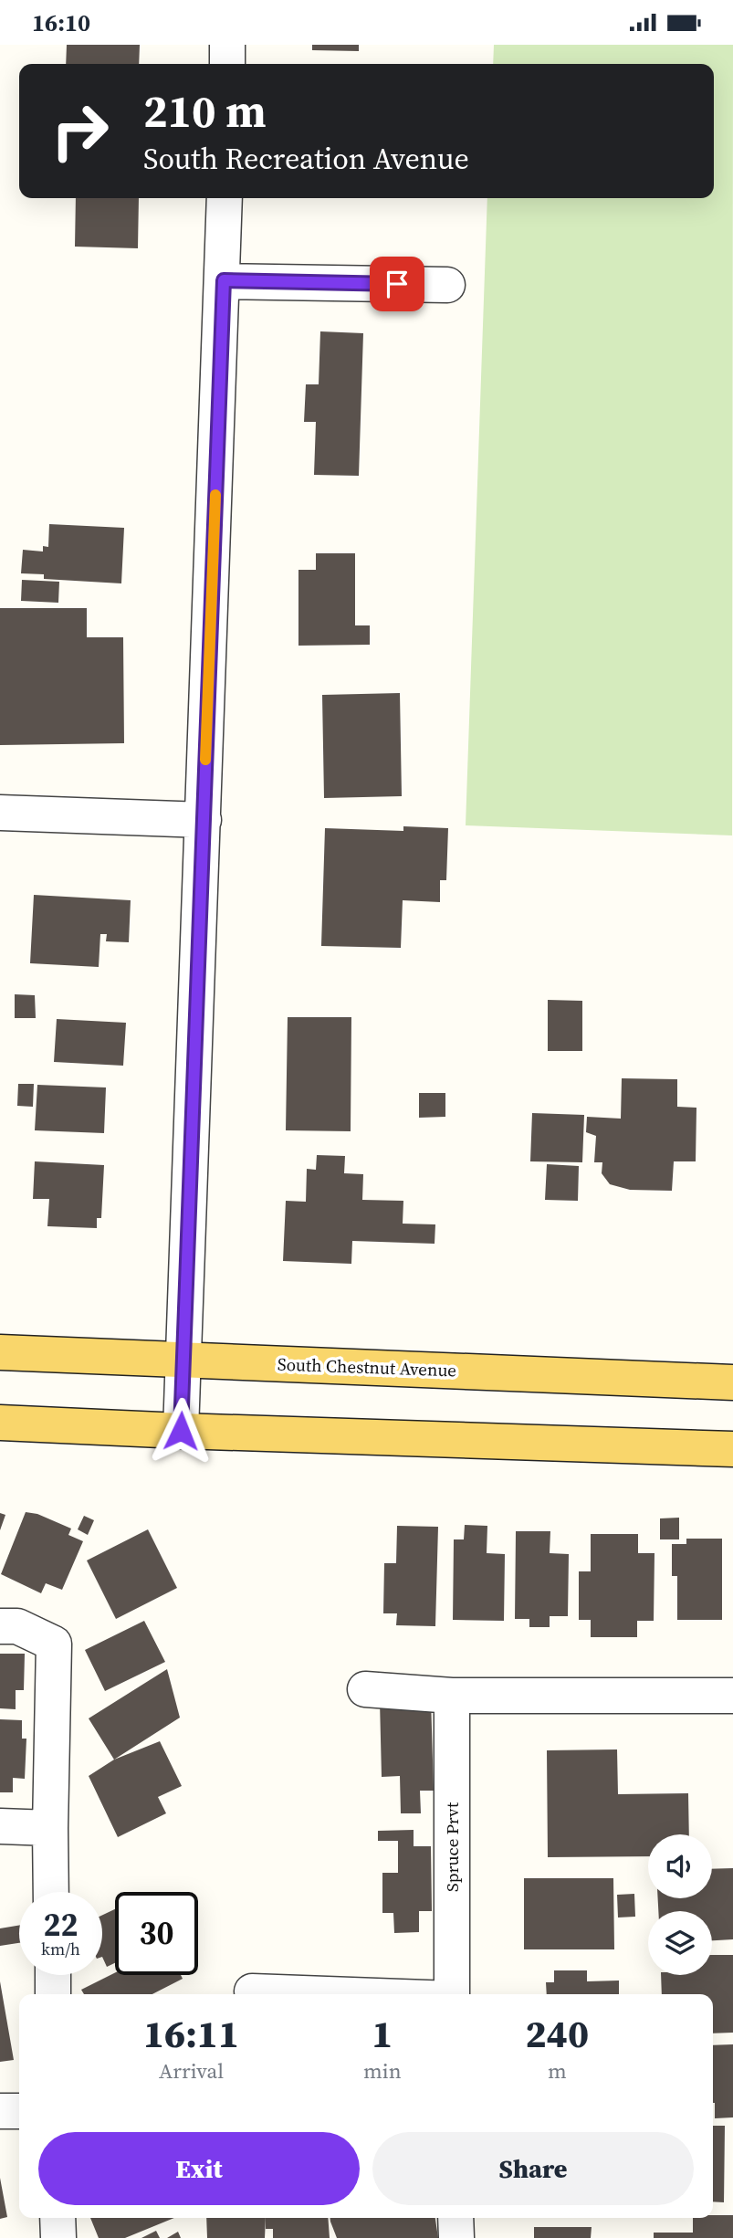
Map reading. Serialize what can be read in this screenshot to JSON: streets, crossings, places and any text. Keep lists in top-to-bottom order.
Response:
{
  "streets": {
    "main road": ["South Chestnut Avenue"],
    "street": ["Spruce Prvt"]
  },
  "page": {
    "status": "16:10",
    "turn": ["210 m", "South Recreation Avenue"],
    "speed": "22 km/h",
    "limit": "30",
    "eta": [
      "16:11",
      "Arrival",
      "1",
      "min",
      "240",
      "m"
    ],
    "buttons": ["Exit", "Share"]
  }
}
